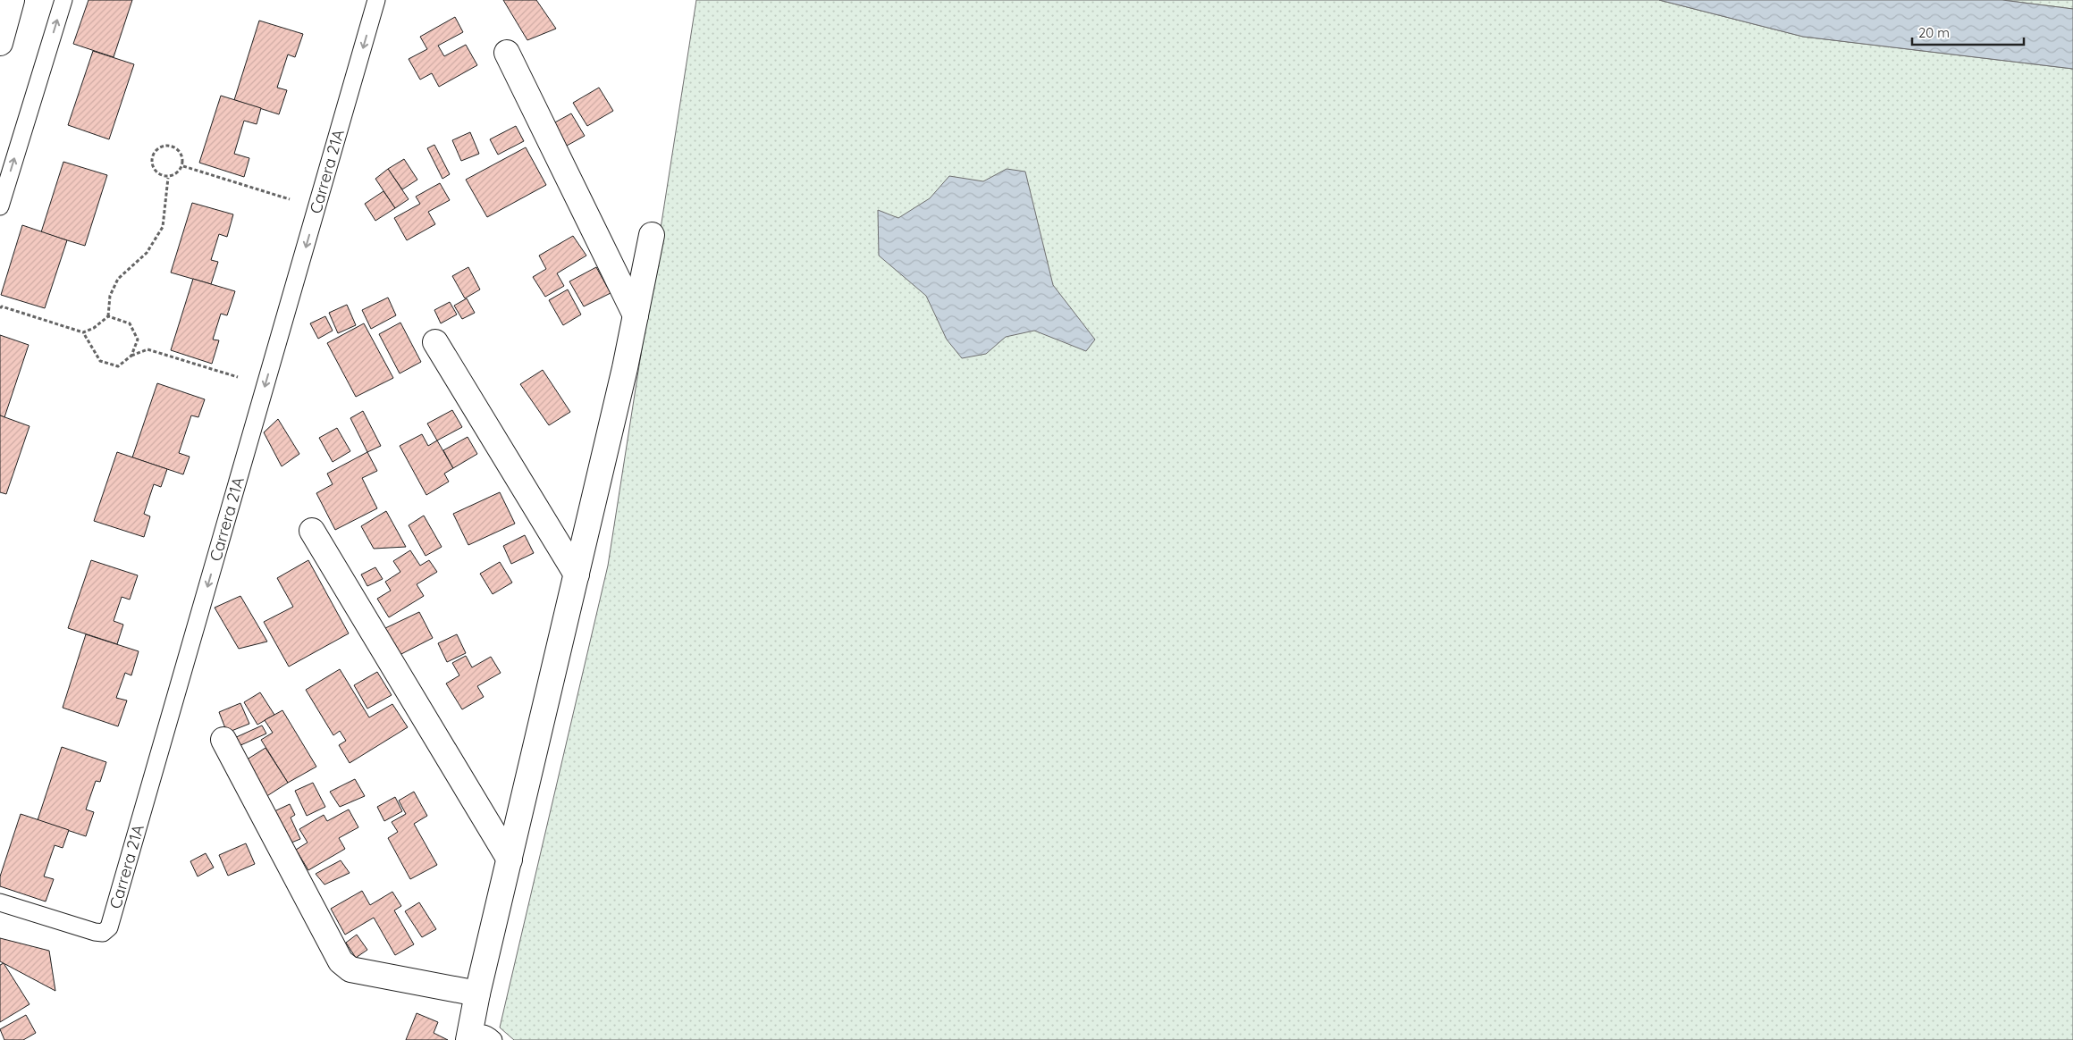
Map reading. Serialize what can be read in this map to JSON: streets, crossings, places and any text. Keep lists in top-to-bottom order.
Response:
{
  "streets": {
    "lane": ["Carrera 21A"]
  },
  "one_way": ["Carrera 21A"],
  "scale_bar": "20 m"
}
